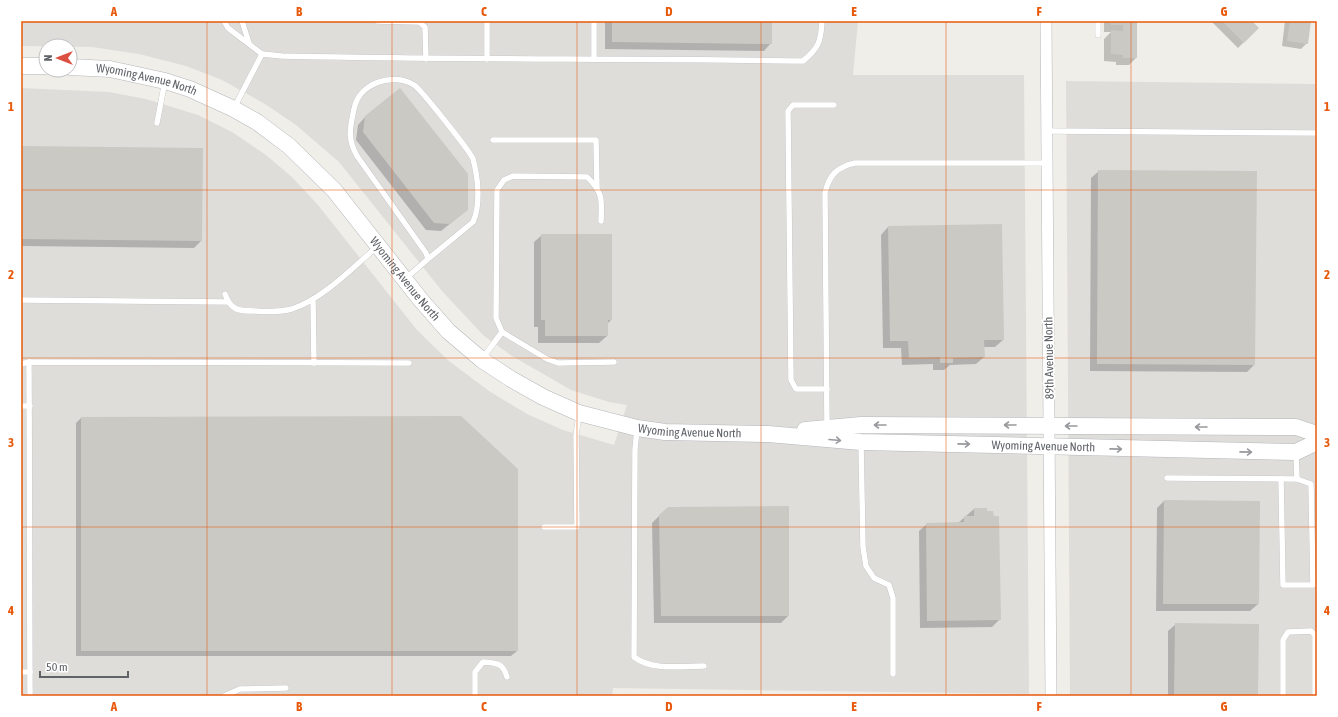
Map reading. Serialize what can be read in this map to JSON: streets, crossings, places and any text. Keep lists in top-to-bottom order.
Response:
{
  "streets": {
    "street": ["Wyoming Avenue North", "89th Avenue North"]
  },
  "crossings": [
    ["Wyoming Avenue North", "89th Avenue North"]
  ],
  "scale_bar": "50 m",
  "north": "left",
  "grid": {
    "columns": [
      "A",
      "B",
      "C",
      "D",
      "E",
      "F",
      "G"
    ],
    "rows": [
      "1",
      "2",
      "3",
      "4"
    ]
  }
}
